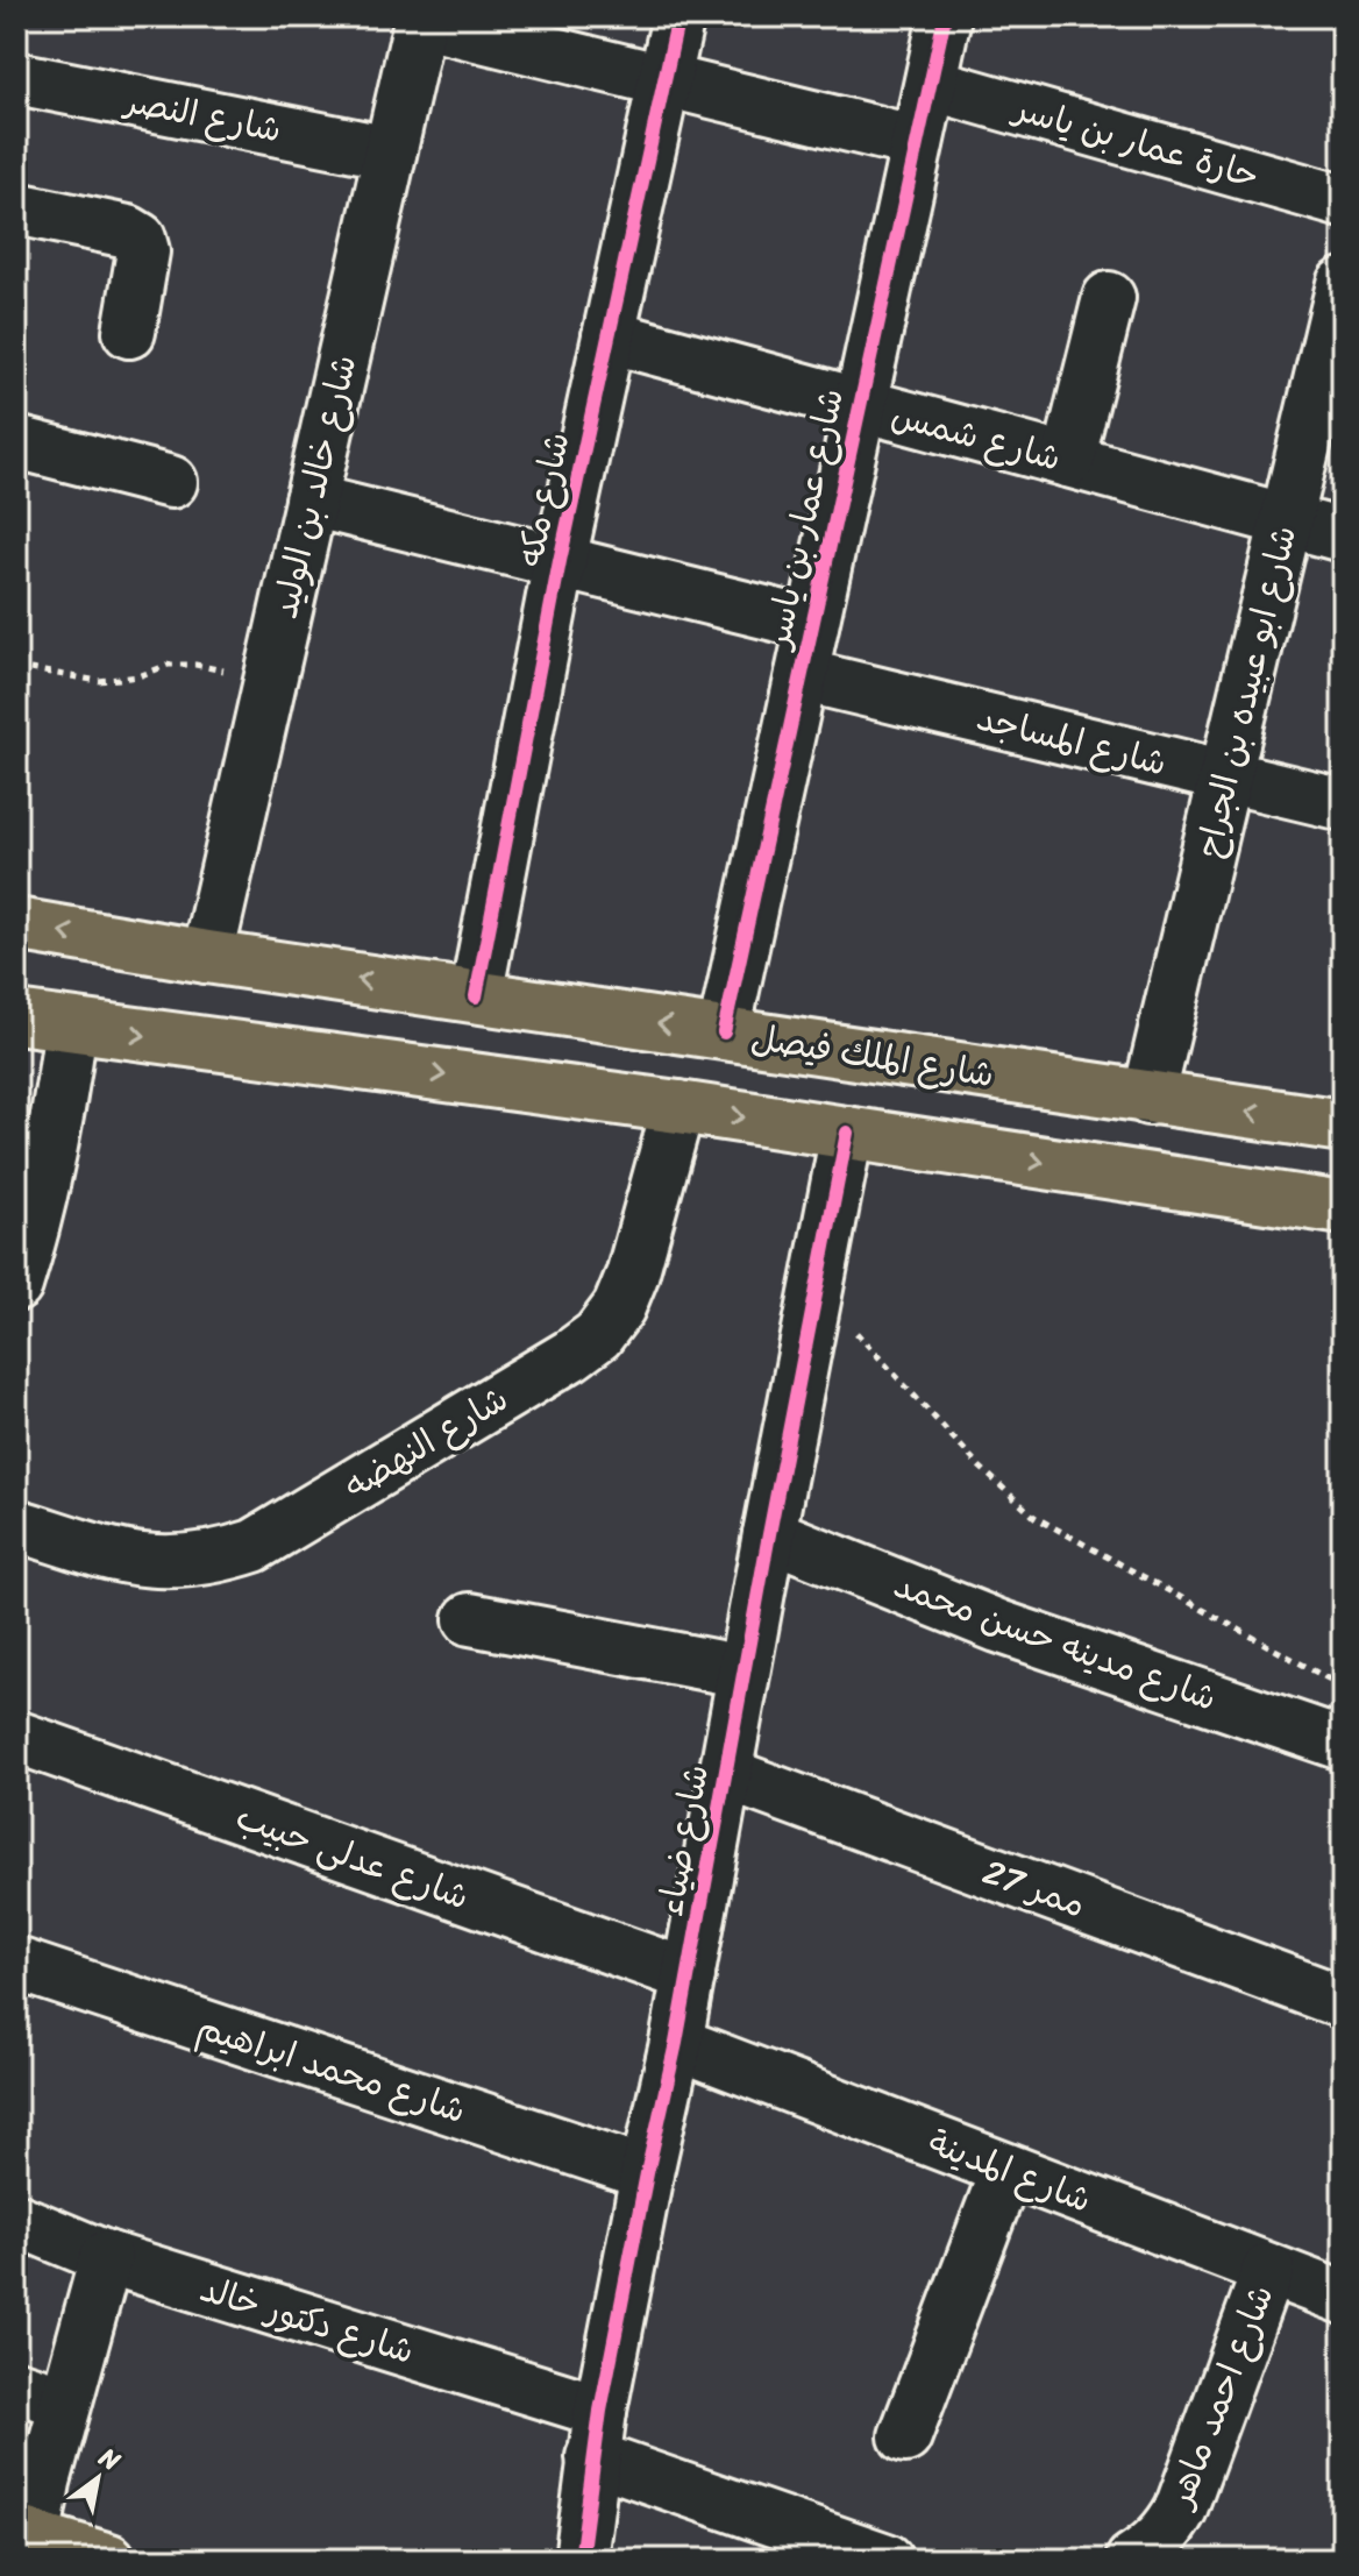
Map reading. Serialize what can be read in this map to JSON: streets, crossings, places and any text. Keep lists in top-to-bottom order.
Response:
{
  "streets": {
    "main road": ["شارع الملك فيصل"],
    "street": [
      "شارع النصر",
      "حارة عمار بن ياسر",
      "شارع شمس",
      "شارع خالد بن الوليد",
      "شارع مكه",
      "شارع عمار بن ياسر",
      "شارع ابو عبيده بن الجراح",
      "شارع المساجد",
      "شارع النهضه",
      "شارع مدينه حسن محمد",
      "شارع ضياء",
      "شارع عدلى حبيب",
      "ممر 27",
      "شارع محمد ابراهيم",
      "شارع المدينة",
      "شارع دكتور خالد",
      "شارع احمد ماهر"
    ]
  },
  "crossings": [
    ["شارع النصر", "شارع خالد بن الوليد"],
    ["حارة عمار بن ياسر", "شارع عمار بن ياسر"],
    ["شارع شمس", "شارع مكه"],
    ["شارع شمس", "شارع عمار بن ياسر"],
    ["شارع شمس", "شارع ابو عبيده بن الجراح"],
    ["شارع خالد بن الوليد", "شارع الملك فيصل"],
    ["شارع مكه", "شارع الملك فيصل"],
    ["شارع عمار بن ياسر", "شارع المساجد"],
    ["شارع عمار بن ياسر", "شارع الملك فيصل"],
    ["شارع ابو عبيده بن الجراح", "شارع المساجد"],
    ["شارع ابو عبيده بن الجراح", "شارع الملك فيصل"],
    ["شارع مدينه حسن محمد", "شارع ضياء"],
    ["شارع ضياء", "شارع عدلى حبيب"],
    ["شارع ضياء", "ممر 27"],
    ["شارع ضياء", "شارع محمد ابراهيم"],
    ["شارع ضياء", "شارع المدينة"],
    ["شارع ضياء", "شارع دكتور خالد"],
    ["شارع المدينة", "شارع احمد ماهر"]
  ],
  "north": "top right"
}
